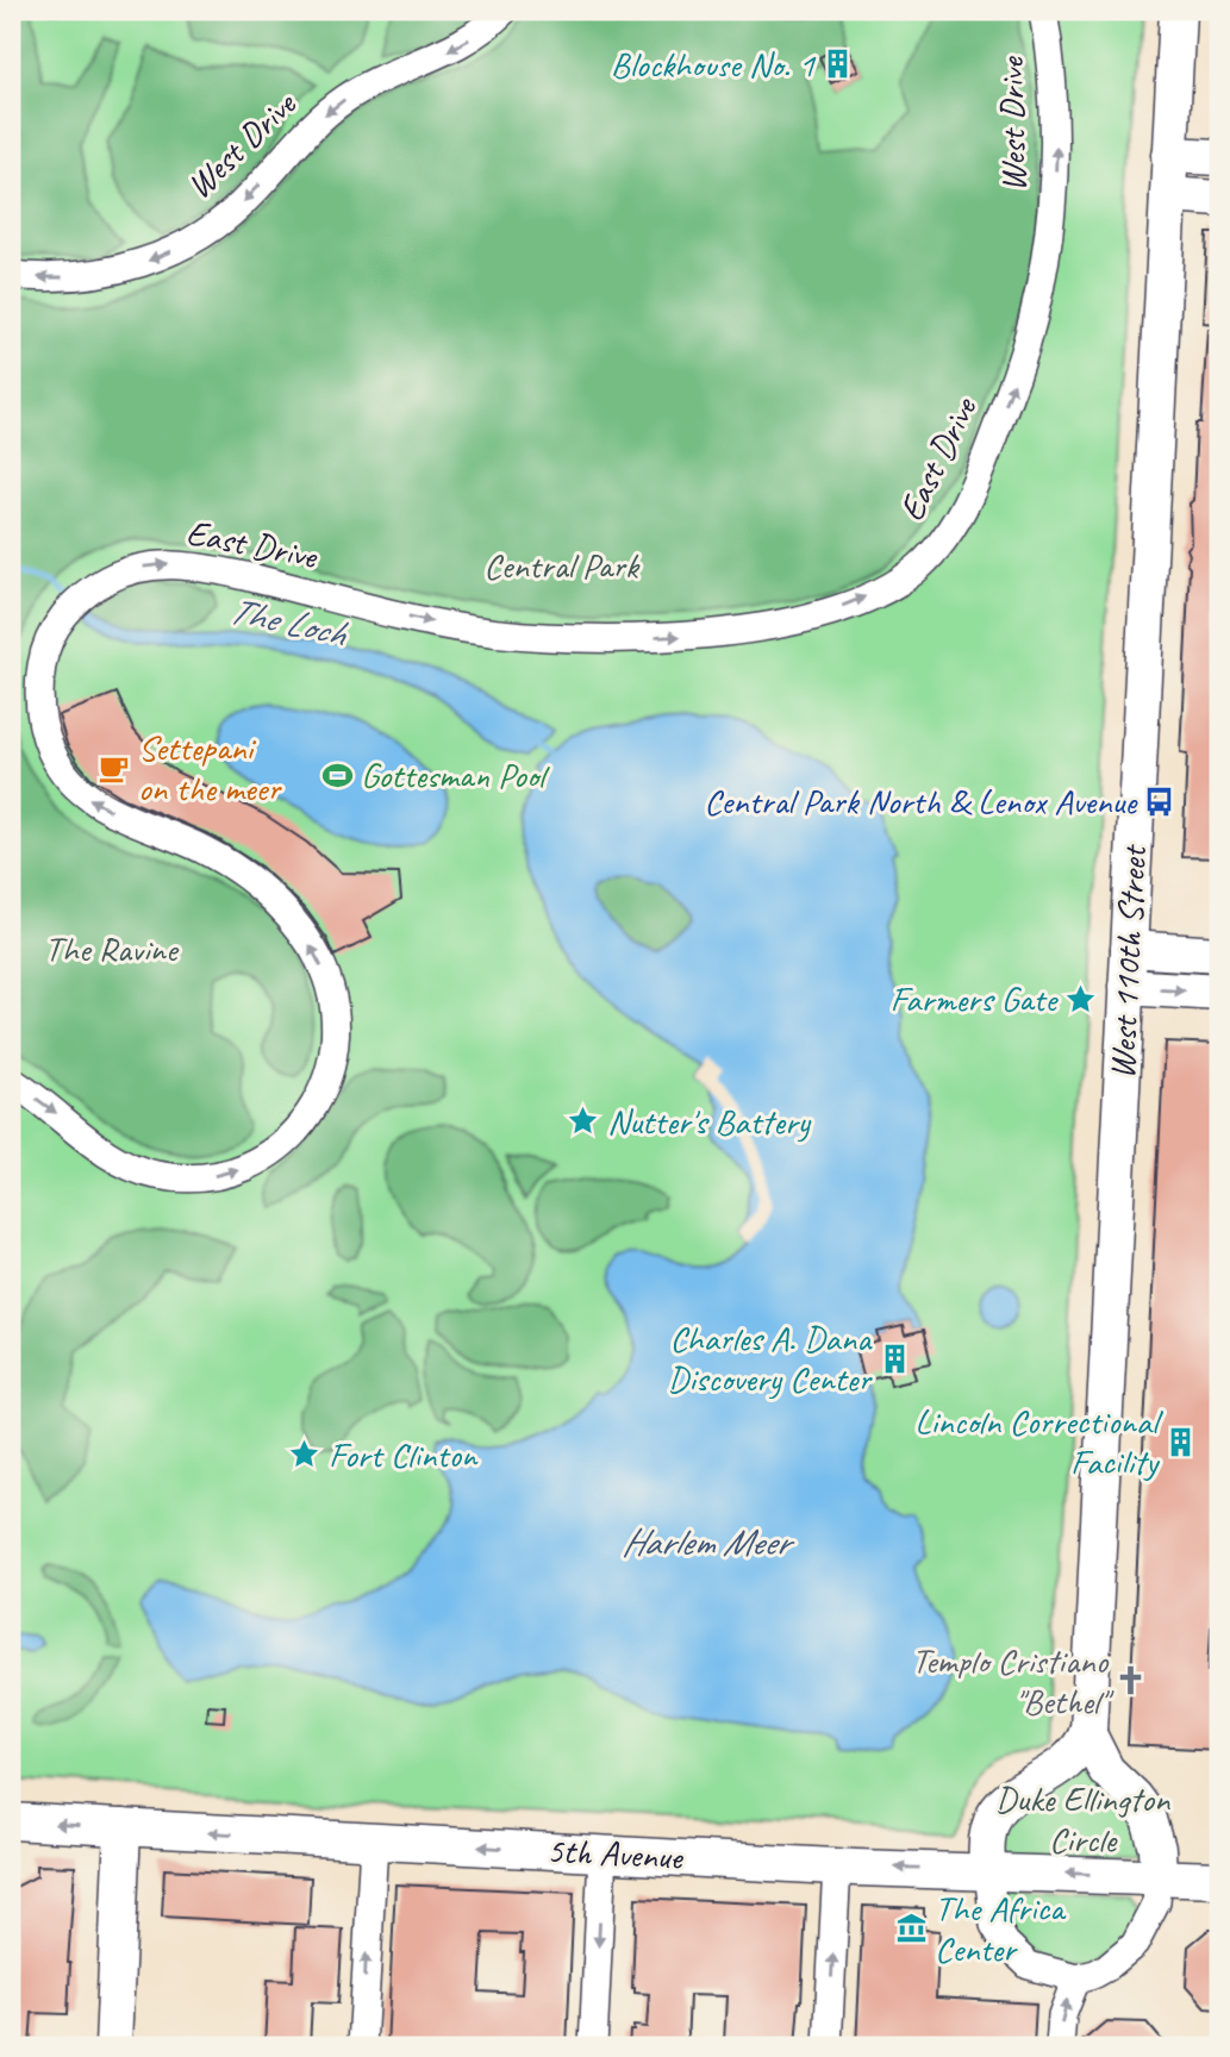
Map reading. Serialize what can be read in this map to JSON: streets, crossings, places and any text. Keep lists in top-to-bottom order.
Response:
{
  "streets": {
    "main road": ["West 110th Street", "5th Avenue"],
    "street": ["West Drive", "East Drive"]
  },
  "crossings": [
    ["West Drive", "East Drive"]
  ],
  "one_way": ["5th Avenue"],
  "water": ["The Loch", "Harlem Meer"],
  "parks": ["Central Park", "The Ravine", "Duke Ellington Circle"],
  "places": {
    "building": ["Blockhouse No. 1", "Charles A. Dana Discovery Center", "Lincoln Correctional Facility"],
    "cafe": ["Settepani on the meer"],
    "sports": ["Gottesman Pool"],
    "bus stop": ["Central Park North & Lenox Avenue"],
    "place": ["Farmers Gate", "Nutter's Battery", "Fort Clinton"],
    "church": ["Templo Cristiano \"Bethel\""],
    "museum": ["The Africa Center"]
  }
}
